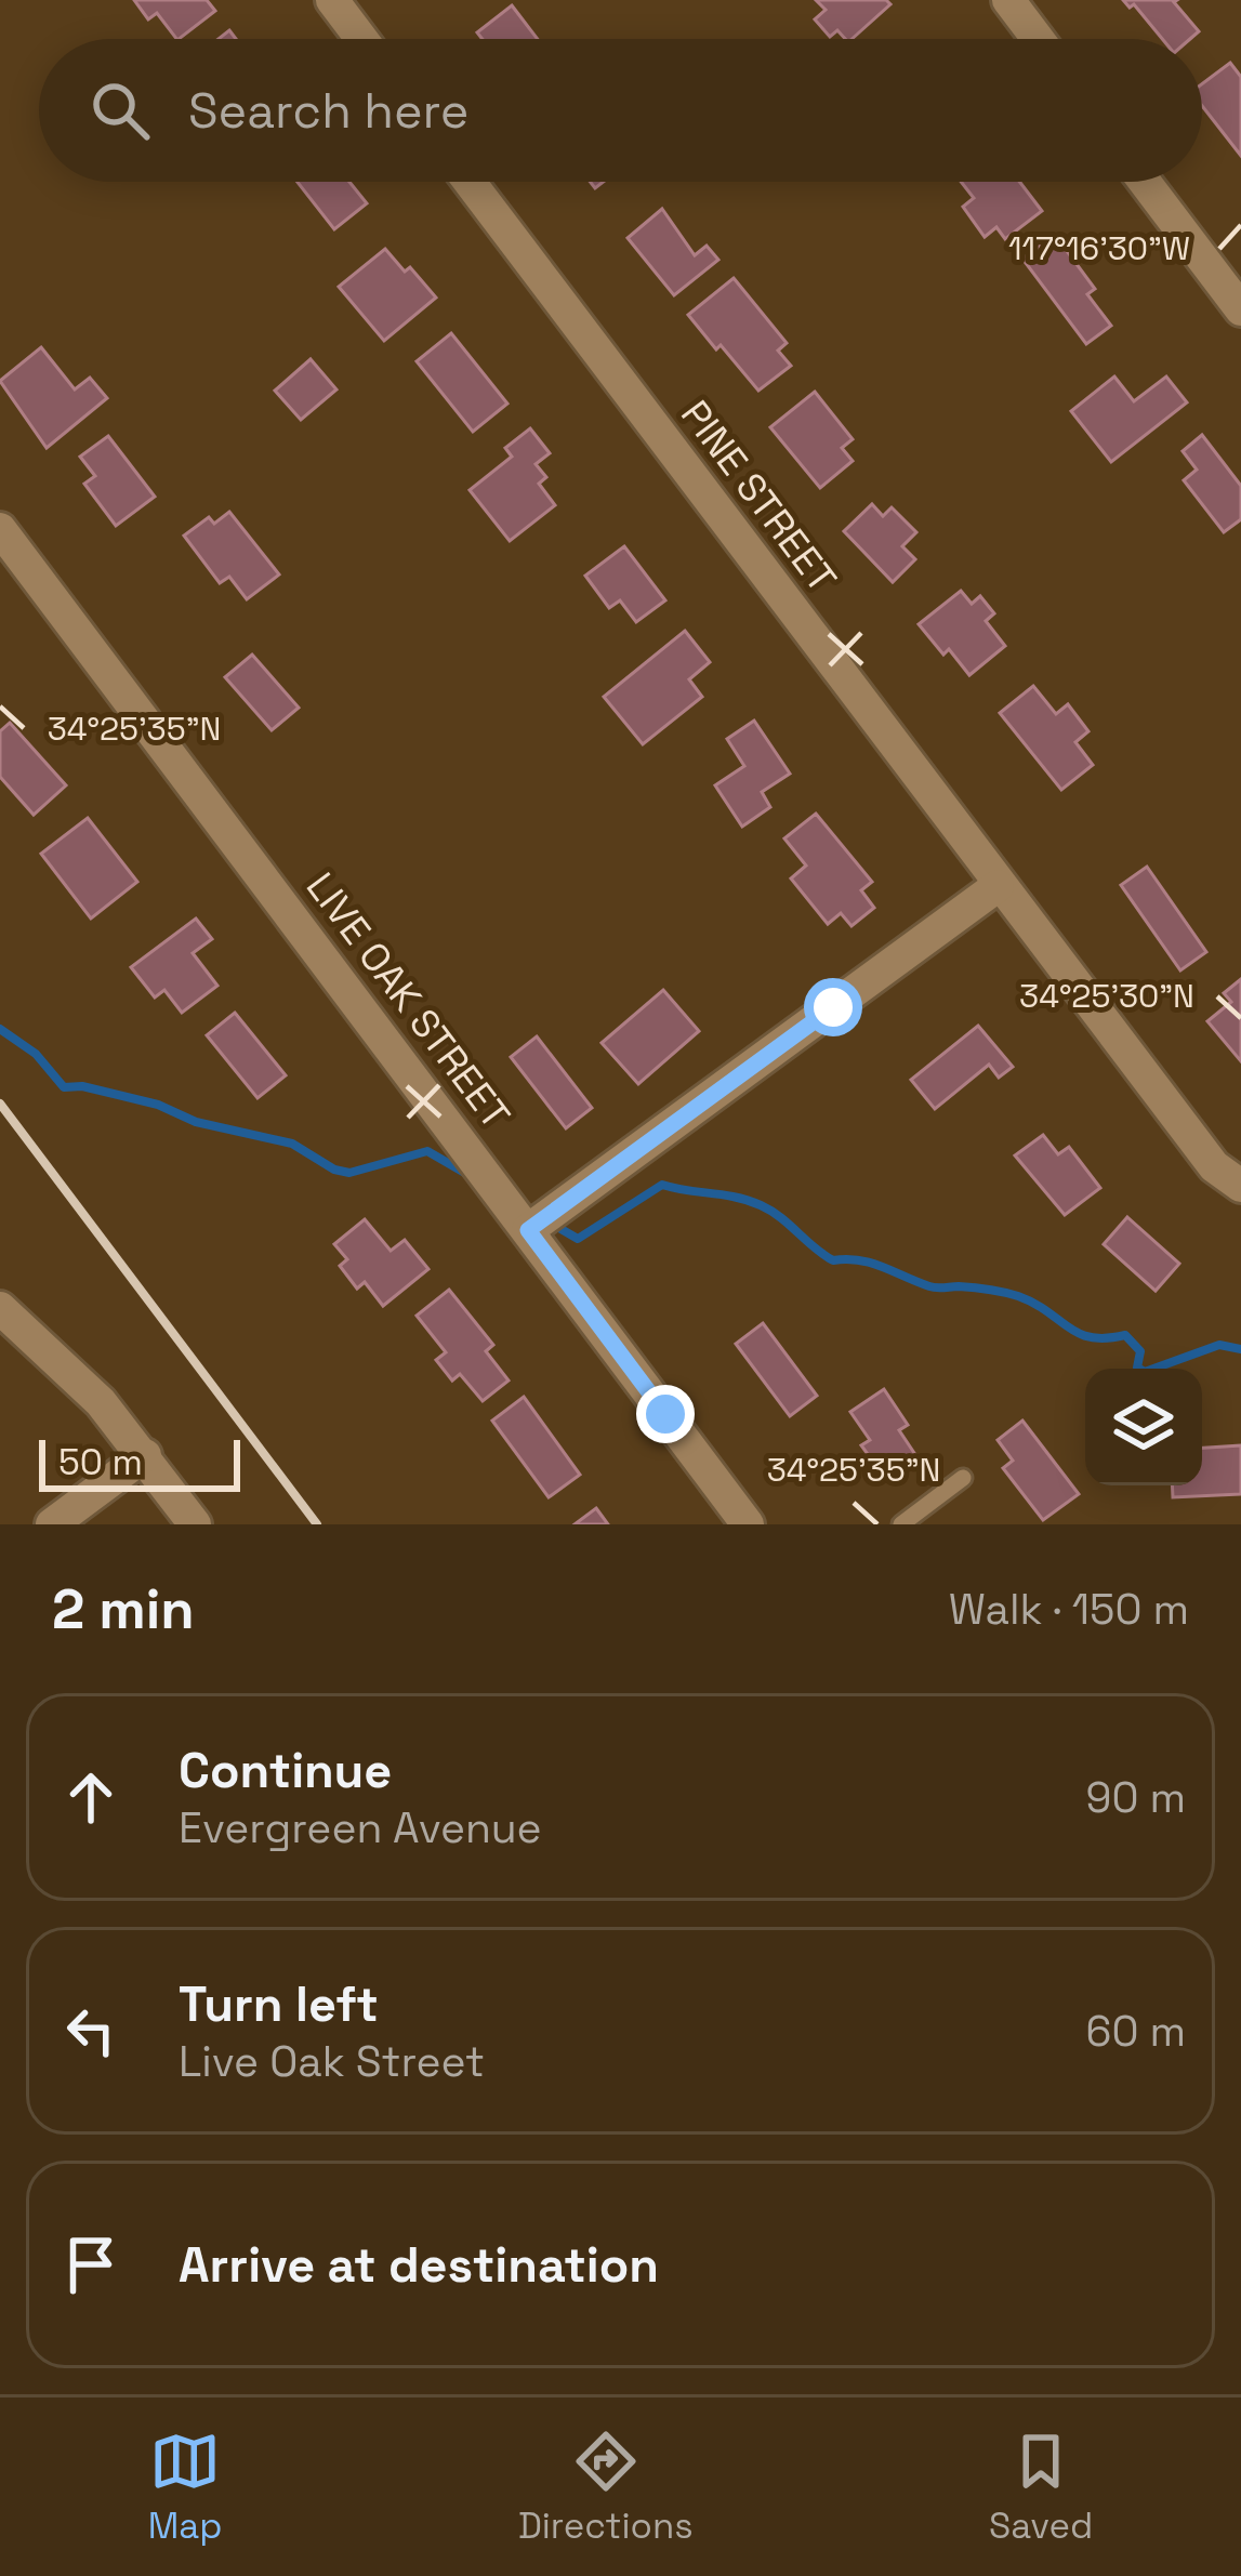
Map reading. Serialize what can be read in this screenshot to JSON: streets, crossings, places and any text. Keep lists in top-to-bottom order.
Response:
{
  "streets": {
    "street": ["PINE STREET", "LIVE OAK STREET"]
  },
  "scale_bar": "50 m",
  "page": {
    "search": "Search here",
    "scale": "50 m",
    "heading": ["2 min", "Walk · 150 m"],
    "list": [
      ["Continue", "Evergreen Avenue", "90 m"],
      ["Turn left", "Live Oak Street", "60 m"],
      "Arrive at destination"
    ],
    "nav": ["Map", "Directions", "Saved"]
  },
  "coordinates": ["117°16'30\"W", "34°25'35\"N", "34°25'30\"N"]
}
